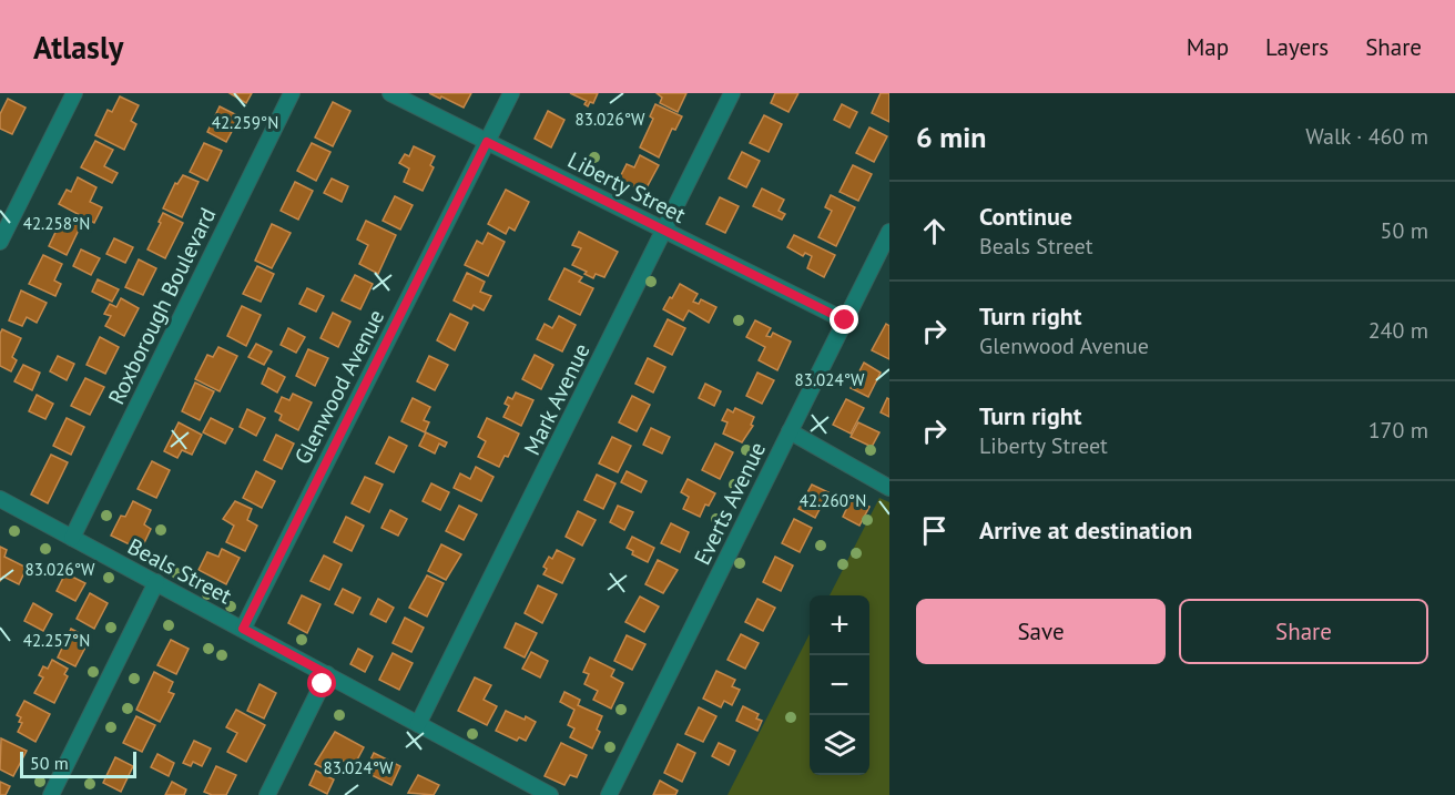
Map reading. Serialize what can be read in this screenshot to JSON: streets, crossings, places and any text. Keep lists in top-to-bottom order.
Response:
{
  "streets": {
    "street": [
      "Liberty Street",
      "Roxborough Boulevard",
      "Glenwood Avenue",
      "Mark Avenue",
      "Everts Avenue",
      "Beals Street"
    ]
  },
  "crossings": [
    ["Liberty Street", "Glenwood Avenue"],
    ["Liberty Street", "Mark Avenue"],
    ["Liberty Street", "Everts Avenue"],
    ["Roxborough Boulevard", "Beals Street"],
    ["Glenwood Avenue", "Beals Street"],
    ["Mark Avenue", "Beals Street"]
  ],
  "scale_bar": "50 m",
  "page": {
    "header": "Atlasly",
    "nav": ["Map", "Layers", "Share"],
    "heading": ["6 min", "Walk · 460 m"],
    "list": [
      ["Continue", "Beals Street", "50 m"],
      ["Turn right", "Glenwood Avenue", "240 m"],
      ["Turn right", "Liberty Street", "170 m"],
      "Arrive at destination"
    ],
    "buttons": ["Save", "Share"],
    "map_buttons": ["+", "−"],
    "scale": "50 m"
  },
  "coordinates": [
    "83.026°W",
    "42.259°N",
    "42.258°N",
    "83.024°W",
    "42.260°N",
    "42.257°N"
  ]
}
